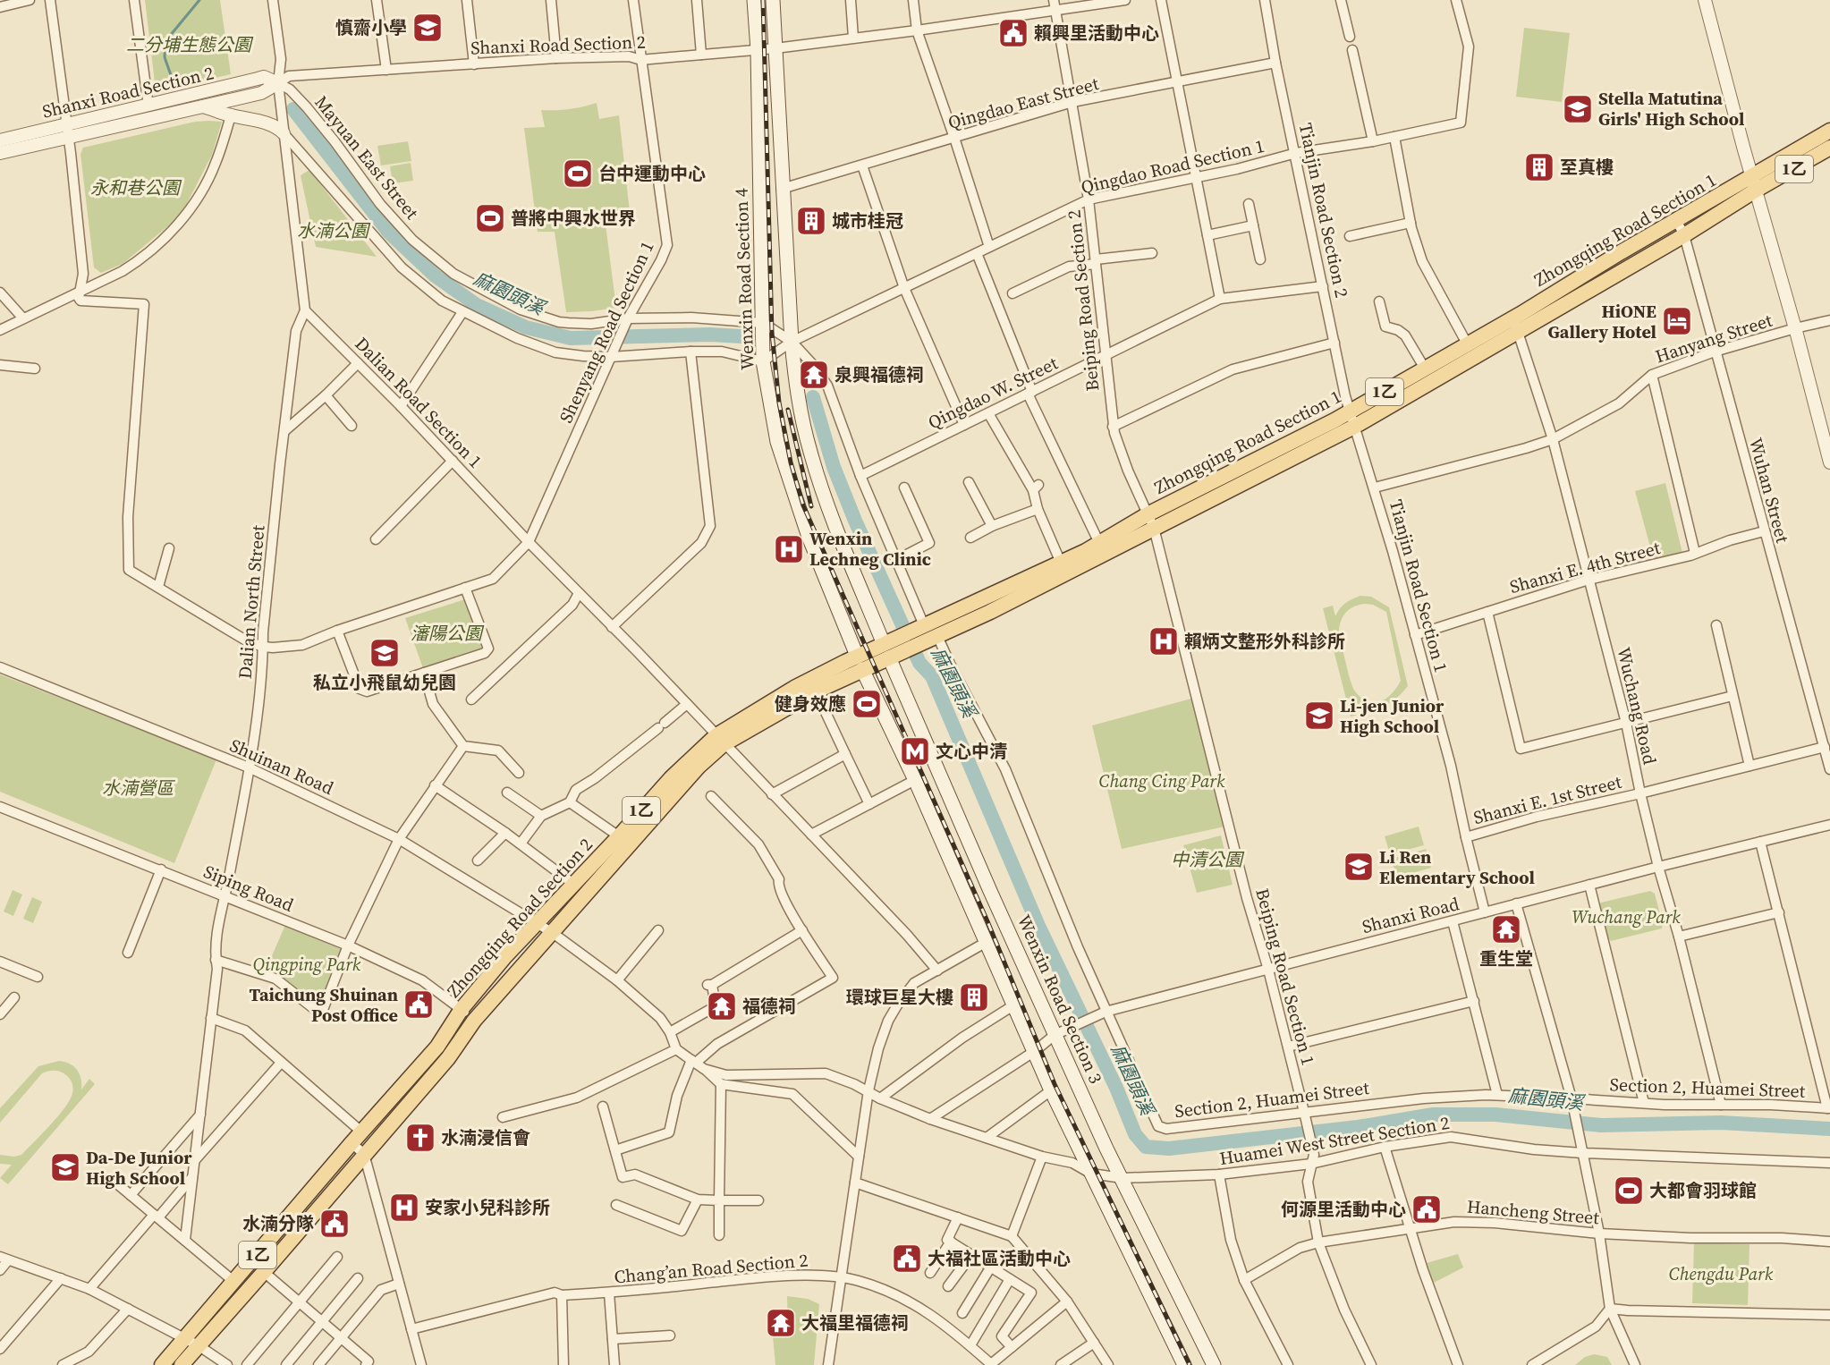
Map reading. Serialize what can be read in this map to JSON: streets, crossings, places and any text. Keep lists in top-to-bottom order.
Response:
{
  "streets": {
    "main road": [
      "1乙",
      "Zhongqing Road Section 1",
      "Wenxin Road Section 4",
      "Zhongqing Road Section 2",
      "Wenxin Road Section 3"
    ],
    "street": [
      "Shanxi Road Section 2",
      "Qingdao East Street",
      "Mayuan East Street",
      "Qingdao Road Section 1",
      "Tianjin Road Section 2",
      "Beiping Road Section 2",
      "Shenyang Road Section 1",
      "Hanyang Street",
      "Qingdao W. Street",
      "Dalian Road Section 1",
      "Wuhan Street",
      "Shanxi E. 4th Street",
      "Tianjin Road Section 1",
      "Dalian North Street",
      "Wuchang Road",
      "Shuinan Road",
      "Shanxi E. 1st Street",
      "Siping Road",
      "Shanxi Road",
      "Beiping Road Section 1",
      "Section 2, Huamei Street",
      "Huamei West Street Section 2",
      "Hancheng Street",
      "Chang’an Road Section 2"
    ]
  },
  "crossings": [
    ["Shanxi Road Section 2", "Mayuan East Street"],
    ["Shanxi Road Section 2", "Wenxin Road Section 4"],
    ["Shanxi Road Section 2", "Beiping Road Section 2"],
    ["Shanxi Road Section 2", "Shenyang Road Section 1"],
    ["Qingdao East Street", "Tianjin Road Section 2"],
    ["Qingdao East Street", "Beiping Road Section 2"],
    ["Mayuan East Street", "Qingdao Road Section 1"],
    ["Mayuan East Street", "Wenxin Road Section 4"],
    ["Mayuan East Street", "Shenyang Road Section 1"],
    ["Mayuan East Street", "Qingdao W. Street"],
    ["Mayuan East Street", "Section 2, Huamei Street"],
    ["Qingdao Road Section 1", "Tianjin Road Section 2"],
    ["Qingdao Road Section 1", "Wenxin Road Section 4"],
    ["Qingdao Road Section 1", "Beiping Road Section 2"],
    ["Tianjin Road Section 2", "Zhongqing Road Section 1"],
    ["Tianjin Road Section 2", "Qingdao W. Street"],
    ["Tianjin Road Section 2", "Tianjin Road Section 1"],
    ["Zhongqing Road Section 1", "Beiping Road Section 2"],
    ["Zhongqing Road Section 1", "Wuhan Street"],
    ["Zhongqing Road Section 1", "Tianjin Road Section 1"],
    ["Zhongqing Road Section 1", "Wuchang Road"],
    ["Zhongqing Road Section 1", "Zhongqing Road Section 2"],
    ["Zhongqing Road Section 1", "Beiping Road Section 1"],
    ["Zhongqing Road Section 1", "Section 2, Huamei Street"],
    ["Wenxin Road Section 4", "Zhongqing Road Section 2"],
    ["Beiping Road Section 2", "Qingdao W. Street"],
    ["Beiping Road Section 2", "Beiping Road Section 1"],
    ["Shenyang Road Section 1", "Dalian Road Section 1"],
    ["Hanyang Street", "Wuhan Street"],
    ["Hanyang Street", "Tianjin Road Section 1"],
    ["Hanyang Street", "Wuchang Road"],
    ["Qingdao W. Street", "Section 2, Huamei Street"],
    ["Dalian Road Section 1", "Dalian North Street"],
    ["Dalian Road Section 1", "Zhongqing Road Section 2"],
    ["Wuhan Street", "Shanxi E. 4th Street"],
    ["Wuhan Street", "Shanxi E. 1st Street"],
    ["Shanxi E. 4th Street", "Tianjin Road Section 1"],
    ["Shanxi E. 4th Street", "Wuchang Road"],
    ["Tianjin Road Section 1", "Shanxi E. 1st Street"],
    ["Tianjin Road Section 1", "Shanxi Road"],
    ["Dalian North Street", "Shuinan Road"],
    ["Dalian North Street", "Siping Road"],
    ["Wuchang Road", "Shanxi E. 1st Street"],
    ["Wuchang Road", "Shanxi Road"],
    ["Wuchang Road", "Section 2, Huamei Street"],
    ["Shuinan Road", "Zhongqing Road Section 2"],
    ["Siping Road", "Zhongqing Road Section 2"],
    ["Shanxi Road", "Beiping Road Section 1"],
    ["Shanxi Road", "Wenxin Road Section 3"],
    ["Shanxi Road", "Section 2, Huamei Street"],
    ["Shanxi Road", "Huamei West Street Section 2"],
    ["Zhongqing Road Section 2", "Wenxin Road Section 3"],
    ["Zhongqing Road Section 2", "Section 2, Huamei Street"],
    ["Beiping Road Section 1", "Section 2, Huamei Street"],
    ["Beiping Road Section 1", "Huamei West Street Section 2"],
    ["Beiping Road Section 1", "Hancheng Street"],
    ["Wenxin Road Section 3", "Huamei West Street Section 2"]
  ],
  "water": ["麻園頭溪"],
  "parks": [
    "二分埔生態公園",
    "永和巷公園",
    "水湳公園",
    "瀋陽公園",
    "Chang Cing Park",
    "水湳營區",
    "中清公園",
    "Wuchang Park",
    "Qingping Park",
    "Chengdu Park"
  ],
  "places": {
    "school or university": [
      "慎齋小學",
      "Stella Matutina Girls' High School",
      "私立小飛鼠幼兒園",
      "Li-jen Junior High School",
      "Li Ren Elementary School",
      "Da-De Junior High School"
    ],
    "public building": [
      "賴興里活動中心",
      "Taichung Shuinan Post Office",
      "何源里活動中心",
      "水湳分隊",
      "大福社區活動中心"
    ],
    "building": ["至真樓", "城市桂冠", "環球巨星大樓"],
    "sports": [
      "台中運動中心",
      "普將中興水世界",
      "健身效應",
      "大都會羽球館"
    ],
    "hotel": ["HiONE Gallery Hotel"],
    "temple": [
      "泉興福德祠",
      "重生堂",
      "福德祠",
      "大福里福德祠"
    ],
    "hospital": ["Wenxin Lechneg Clinic", "賴炳文整形外科診所", "安家小兒科診所"],
    "metro station": ["文心中清"],
    "church": ["水湳浸信會"]
  }
}
